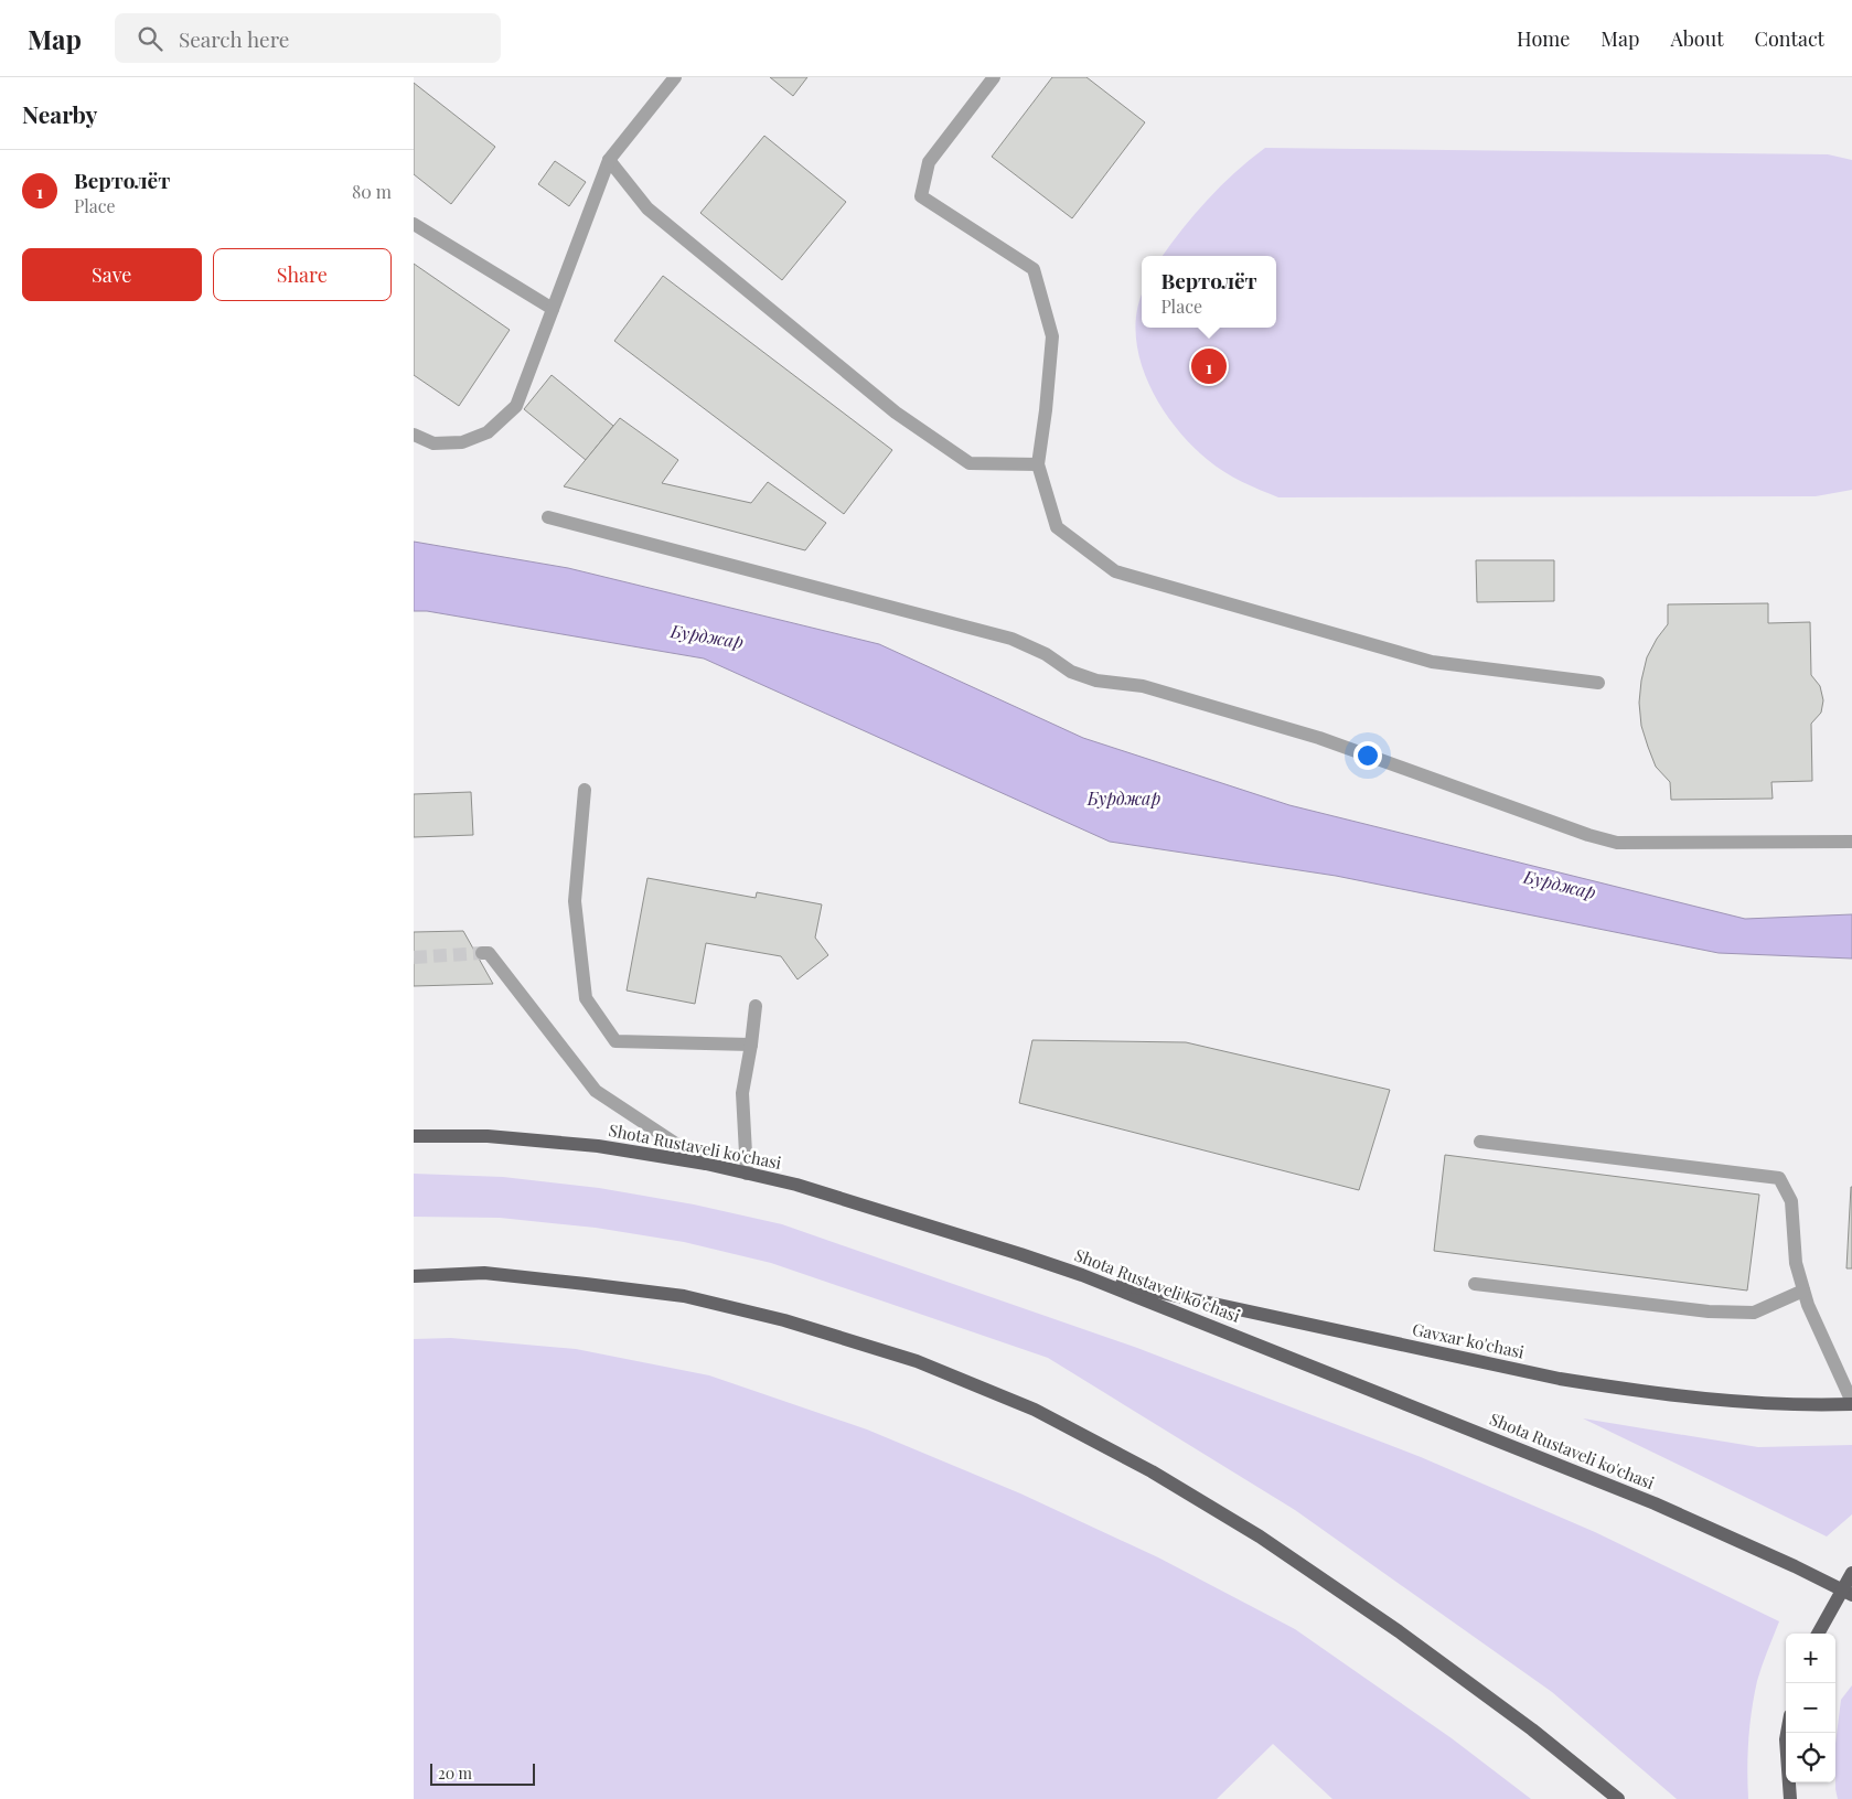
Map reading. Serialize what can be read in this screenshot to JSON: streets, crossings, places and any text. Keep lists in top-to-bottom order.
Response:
{
  "streets": {
    "main road": ["Shota Rustaveli ko'chasi", "Gavxar ko'chasi"]
  },
  "crossings": [
    ["Shota Rustaveli ko'chasi", "Gavxar ko'chasi"]
  ],
  "water": ["Бурджар"],
  "scale_bar": "20 m",
  "page": {
    "header": "Map",
    "search": "Search here",
    "nav": [
      "Home",
      "Map",
      "About",
      "Contact"
    ],
    "heading": "Nearby",
    "list": [
      {
        "mark": "1",
        "name": "Вертолёт",
        "note": "Place",
        "value": "80 m"
      }
    ],
    "buttons": ["Save", "Share"],
    "popup": ["Вертолёт", "Place"],
    "pins": "1",
    "map_buttons": ["+", "−"],
    "scale": "20 m"
  }
}
